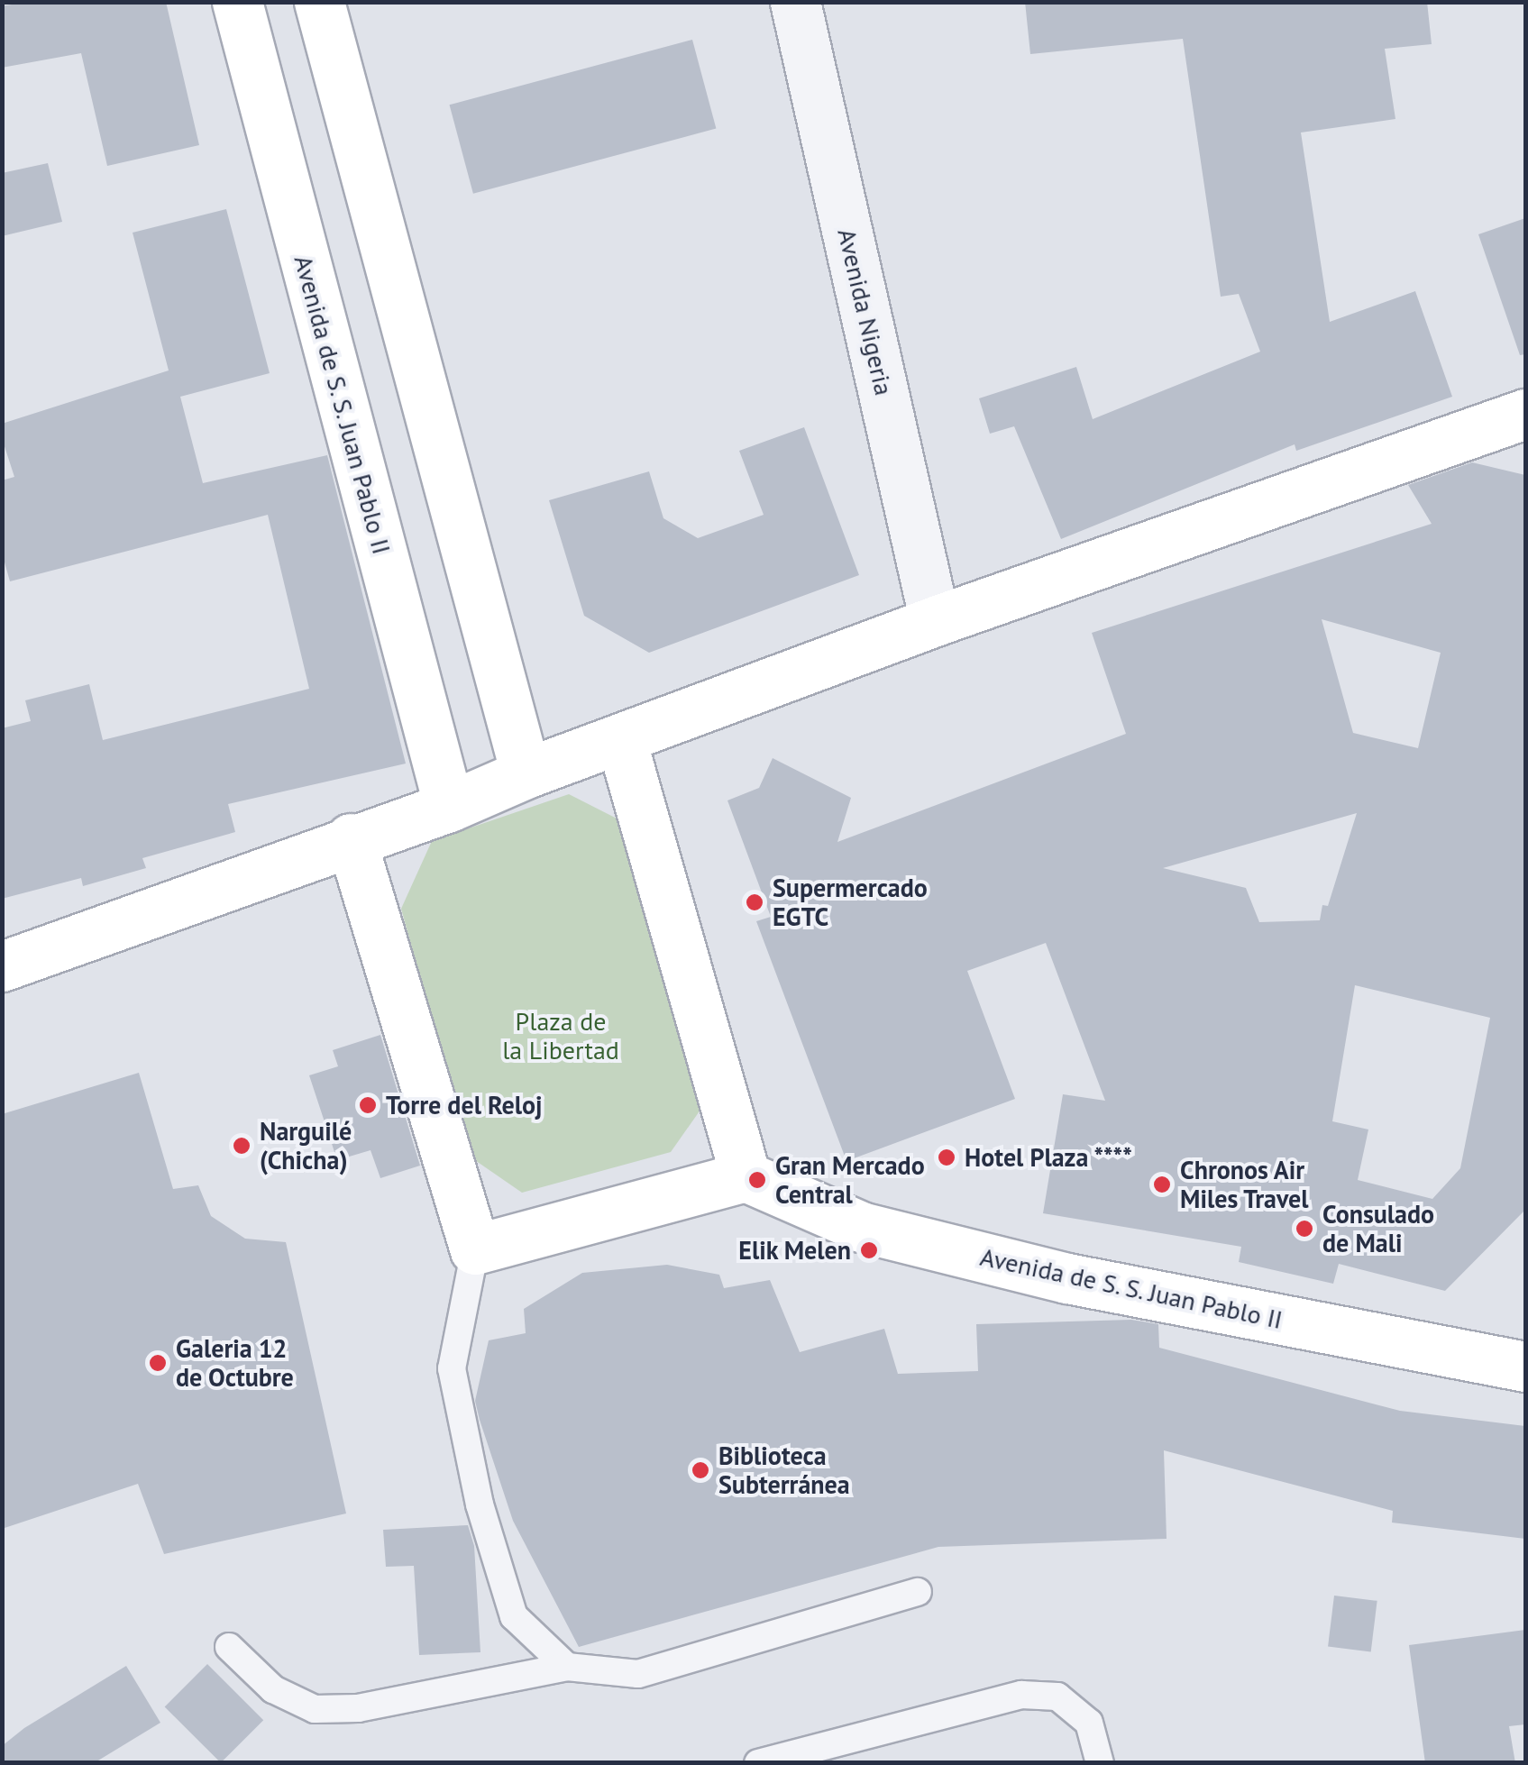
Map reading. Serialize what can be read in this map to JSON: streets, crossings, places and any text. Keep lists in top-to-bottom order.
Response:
{
  "streets": {
    "street": ["Avenida Nigeria", "Avenida de S. S. Juan Pablo II"]
  },
  "parks": ["Plaza de la Libertad"],
  "places": [
    "Supermercado EGTC",
    "Torre del Reloj",
    "Narguilé (Chicha)",
    "Hotel Plaza ****",
    "Gran Mercado Central",
    "Chronos Air Miles Travel",
    "Consulado de Mali",
    "Elik Melen",
    "Galeria 12 de Octubre",
    "Biblioteca Subterránea"
  ]
}
